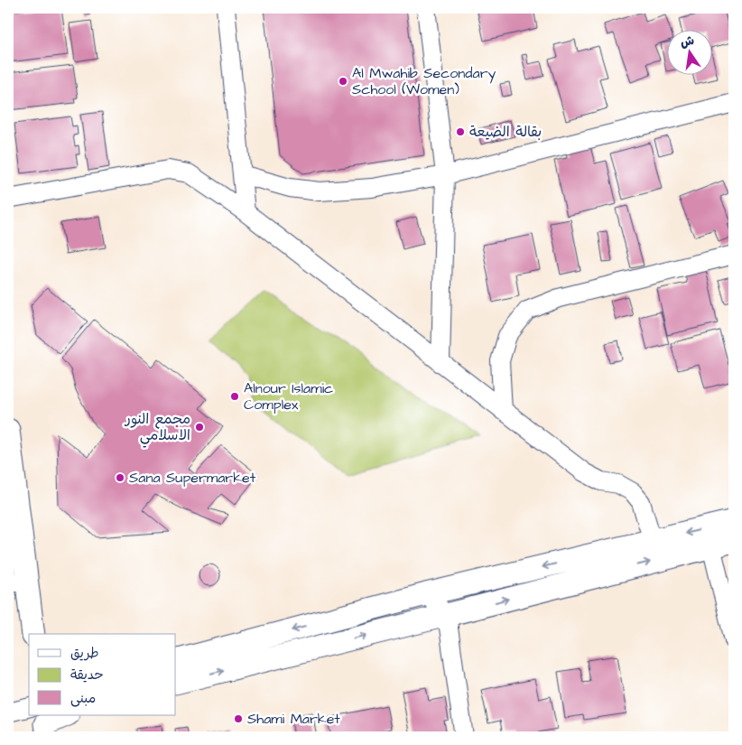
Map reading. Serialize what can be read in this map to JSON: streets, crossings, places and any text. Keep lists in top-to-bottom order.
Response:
{
  "places": [
    "Al Mwahib Secondary School (Women)",
    "بقالة الضيعة",
    "Alnour Islamic Complex",
    "مجمع النور الاسلامي",
    "Sana Supermarket",
    "Shami Market"
  ],
  "legend": ["طريق", "حديقة", "مبنى"],
  "north": "top"
}
